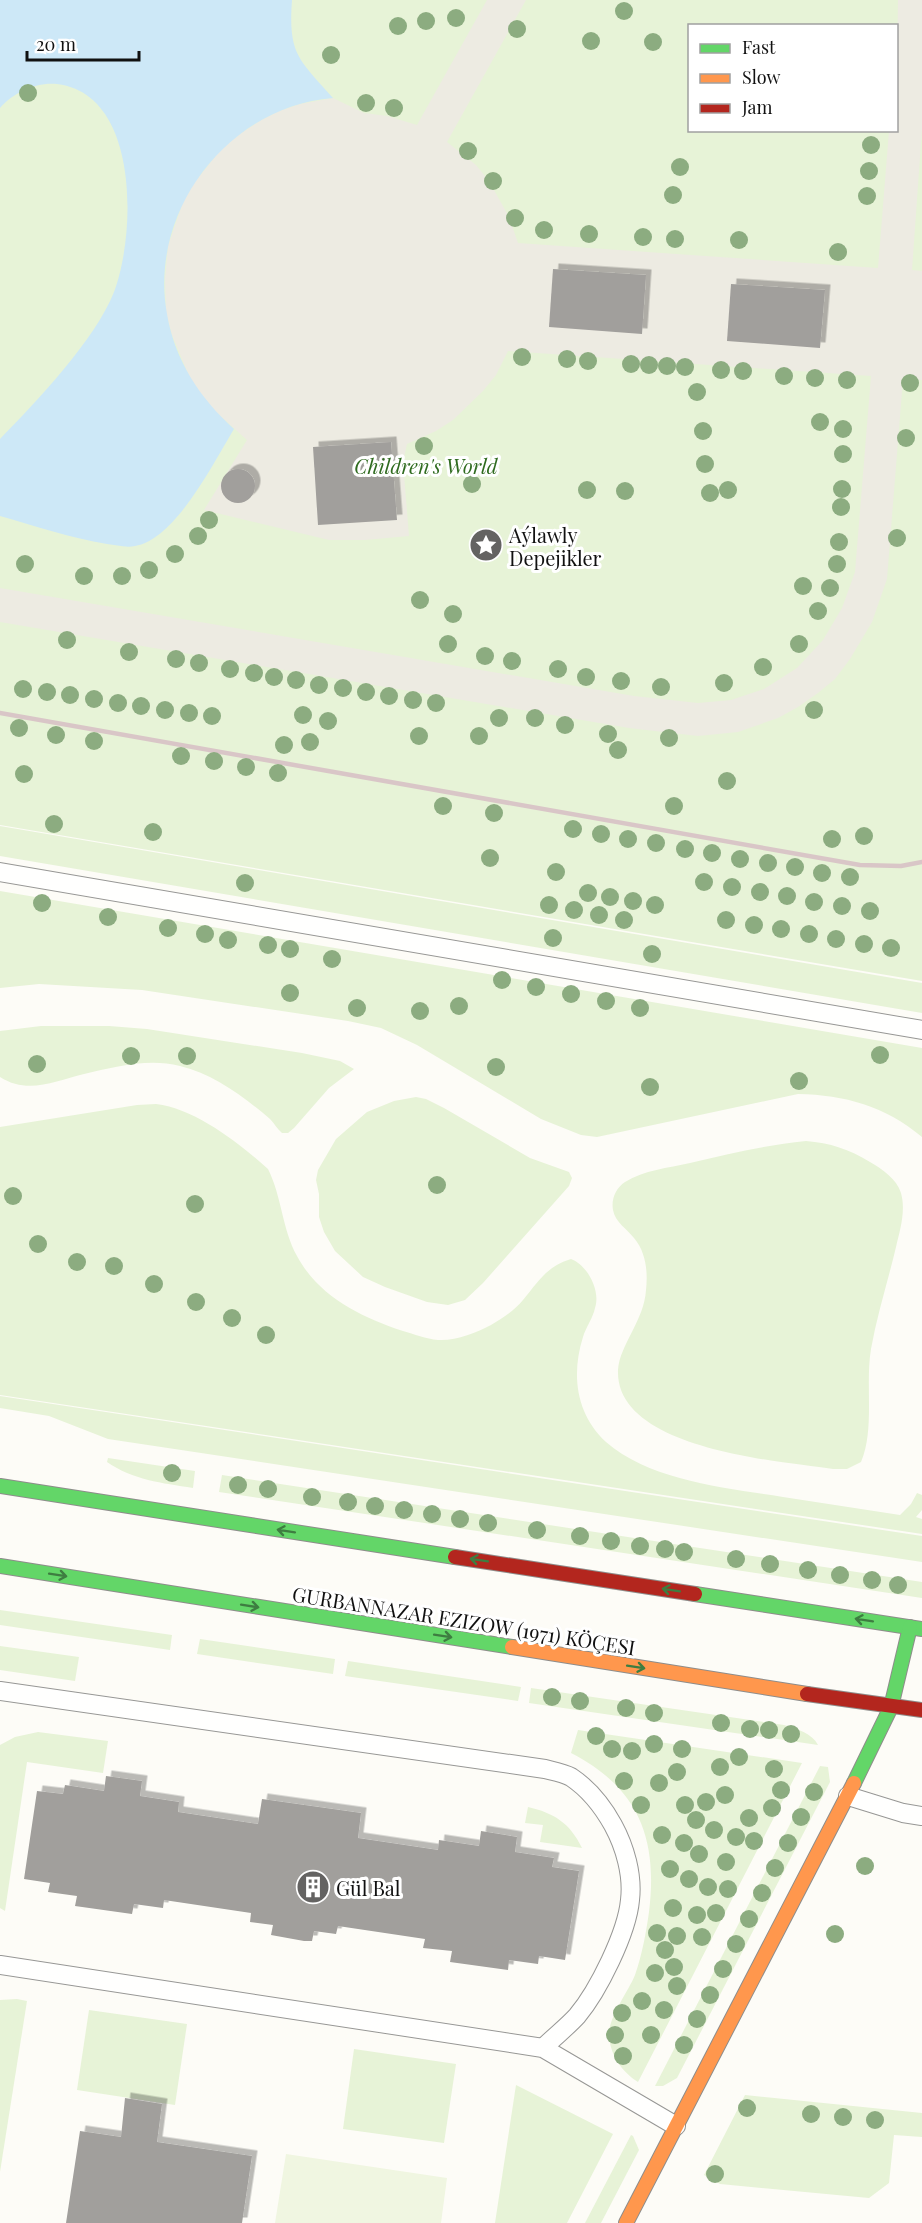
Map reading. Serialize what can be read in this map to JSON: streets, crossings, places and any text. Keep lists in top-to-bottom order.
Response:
{
  "streets": {
    "street": ["GURBANNAZAR EZIZOW (1971) KÖÇESI"]
  },
  "parks": ["Children's World"],
  "places": {
    "place": ["Aýlawly Depejikler"],
    "building": ["Gül Bal"]
  },
  "legend": ["Fast", "Slow", "Jam"],
  "scale_bar": "20 m"
}
